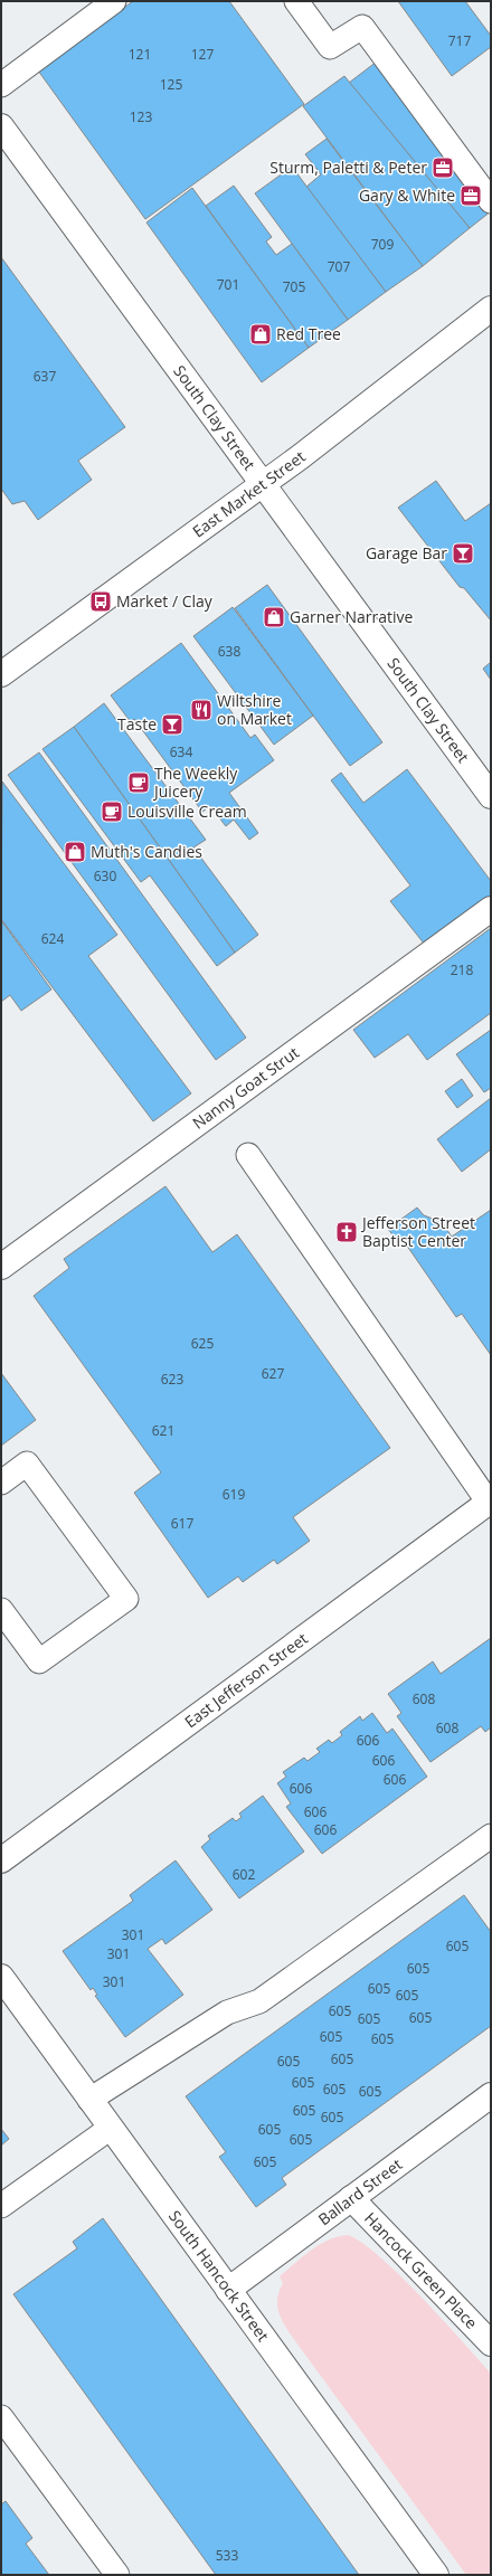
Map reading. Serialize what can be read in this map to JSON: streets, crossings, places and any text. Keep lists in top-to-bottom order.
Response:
{
  "streets": {
    "street": [
      "South Clay Street",
      "East Market Street",
      "Nanny Goat Strut",
      "East Jefferson Street",
      "Ballard Street",
      "Hancock Green Place",
      "South Hancock Street"
    ]
  },
  "crossings": [
    ["South Clay Street", "East Market Street"],
    ["Ballard Street", "Hancock Green Place"],
    ["Ballard Street", "South Hancock Street"]
  ],
  "places": {
    "office": ["Sturm, Paletti & Peter", "Gary & White"],
    "shop": ["Red Tree", "Garner Narrative", "Muth's Candies"],
    "bar": ["Garage Bar", "Taste"],
    "bus stop": ["Market / Clay"],
    "restaurant": ["Wiltshire on Market"],
    "cafe": ["The Weekly Juicery", "Louisville Cream"],
    "church": ["Jefferson Street Baptist Center"]
  },
  "house_numbers": [
    "717",
    "121",
    "127",
    "125",
    "123",
    "709",
    "707",
    "701",
    "705",
    "637",
    "638",
    "634",
    "630",
    "624",
    "218",
    "625",
    "627",
    "623",
    "621",
    "619",
    "617",
    "608",
    "608",
    "606",
    "606",
    "606",
    "606",
    "606",
    "606",
    "602",
    "301",
    "605",
    "301",
    "605",
    "301",
    "605",
    "605",
    "605",
    "605",
    "605",
    "605",
    "605",
    "605",
    "605",
    "605",
    "605",
    "605",
    "605",
    "605",
    "605",
    "605",
    "605",
    "533"
  ]
}
